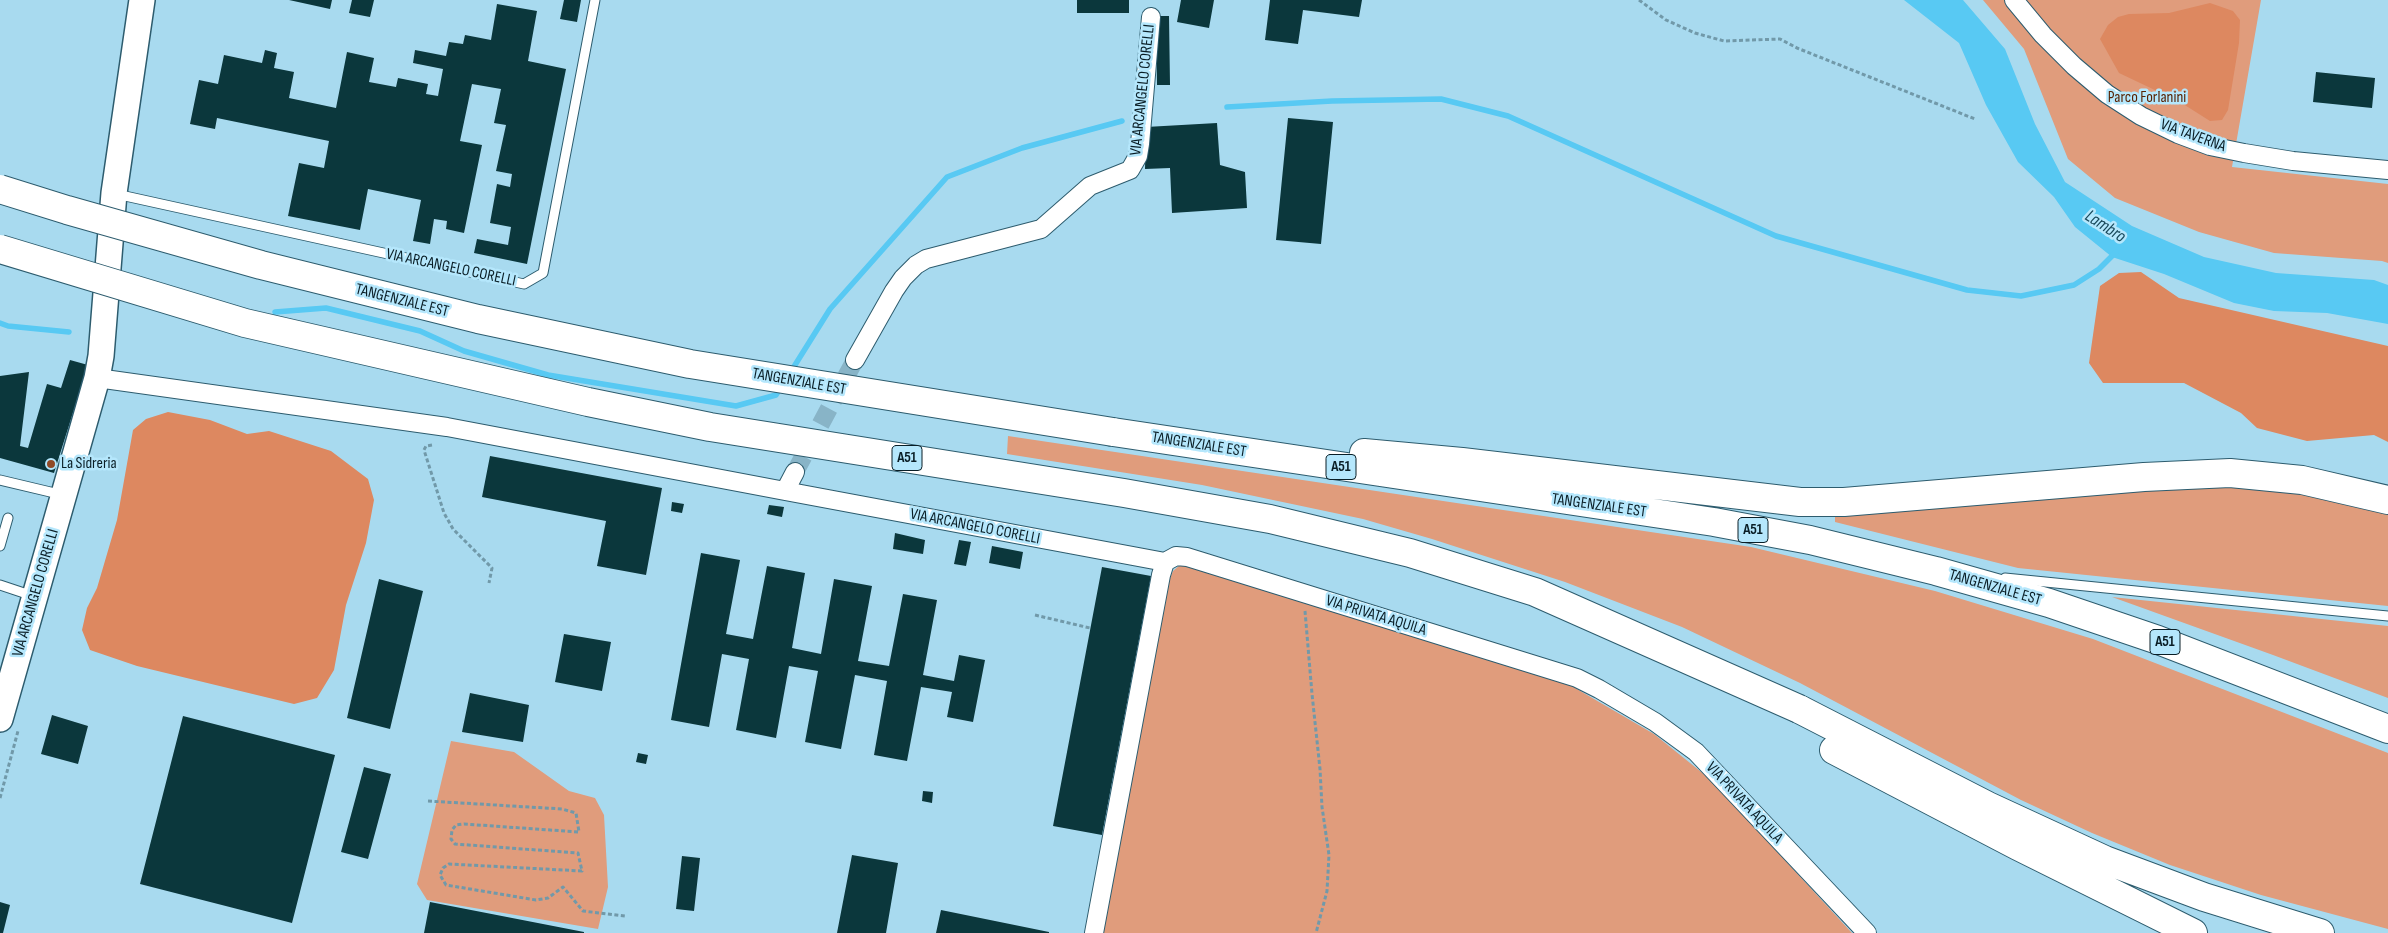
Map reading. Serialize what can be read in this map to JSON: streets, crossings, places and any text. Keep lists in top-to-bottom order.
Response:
{
  "streets": {
    "highway": ["TANGENZIALE EST", "A51"],
    "street": ["VIA ARCANGELO CORELLI", "VIA TAVERNA", "VIA PRIVATA AQUILA"]
  },
  "crossings": [
    ["VIA ARCANGELO CORELLI", "VIA PRIVATA AQUILA"]
  ],
  "water": ["Lambro"],
  "parks": ["Parco Forlanini"],
  "places": ["La Sidreria"]
}
